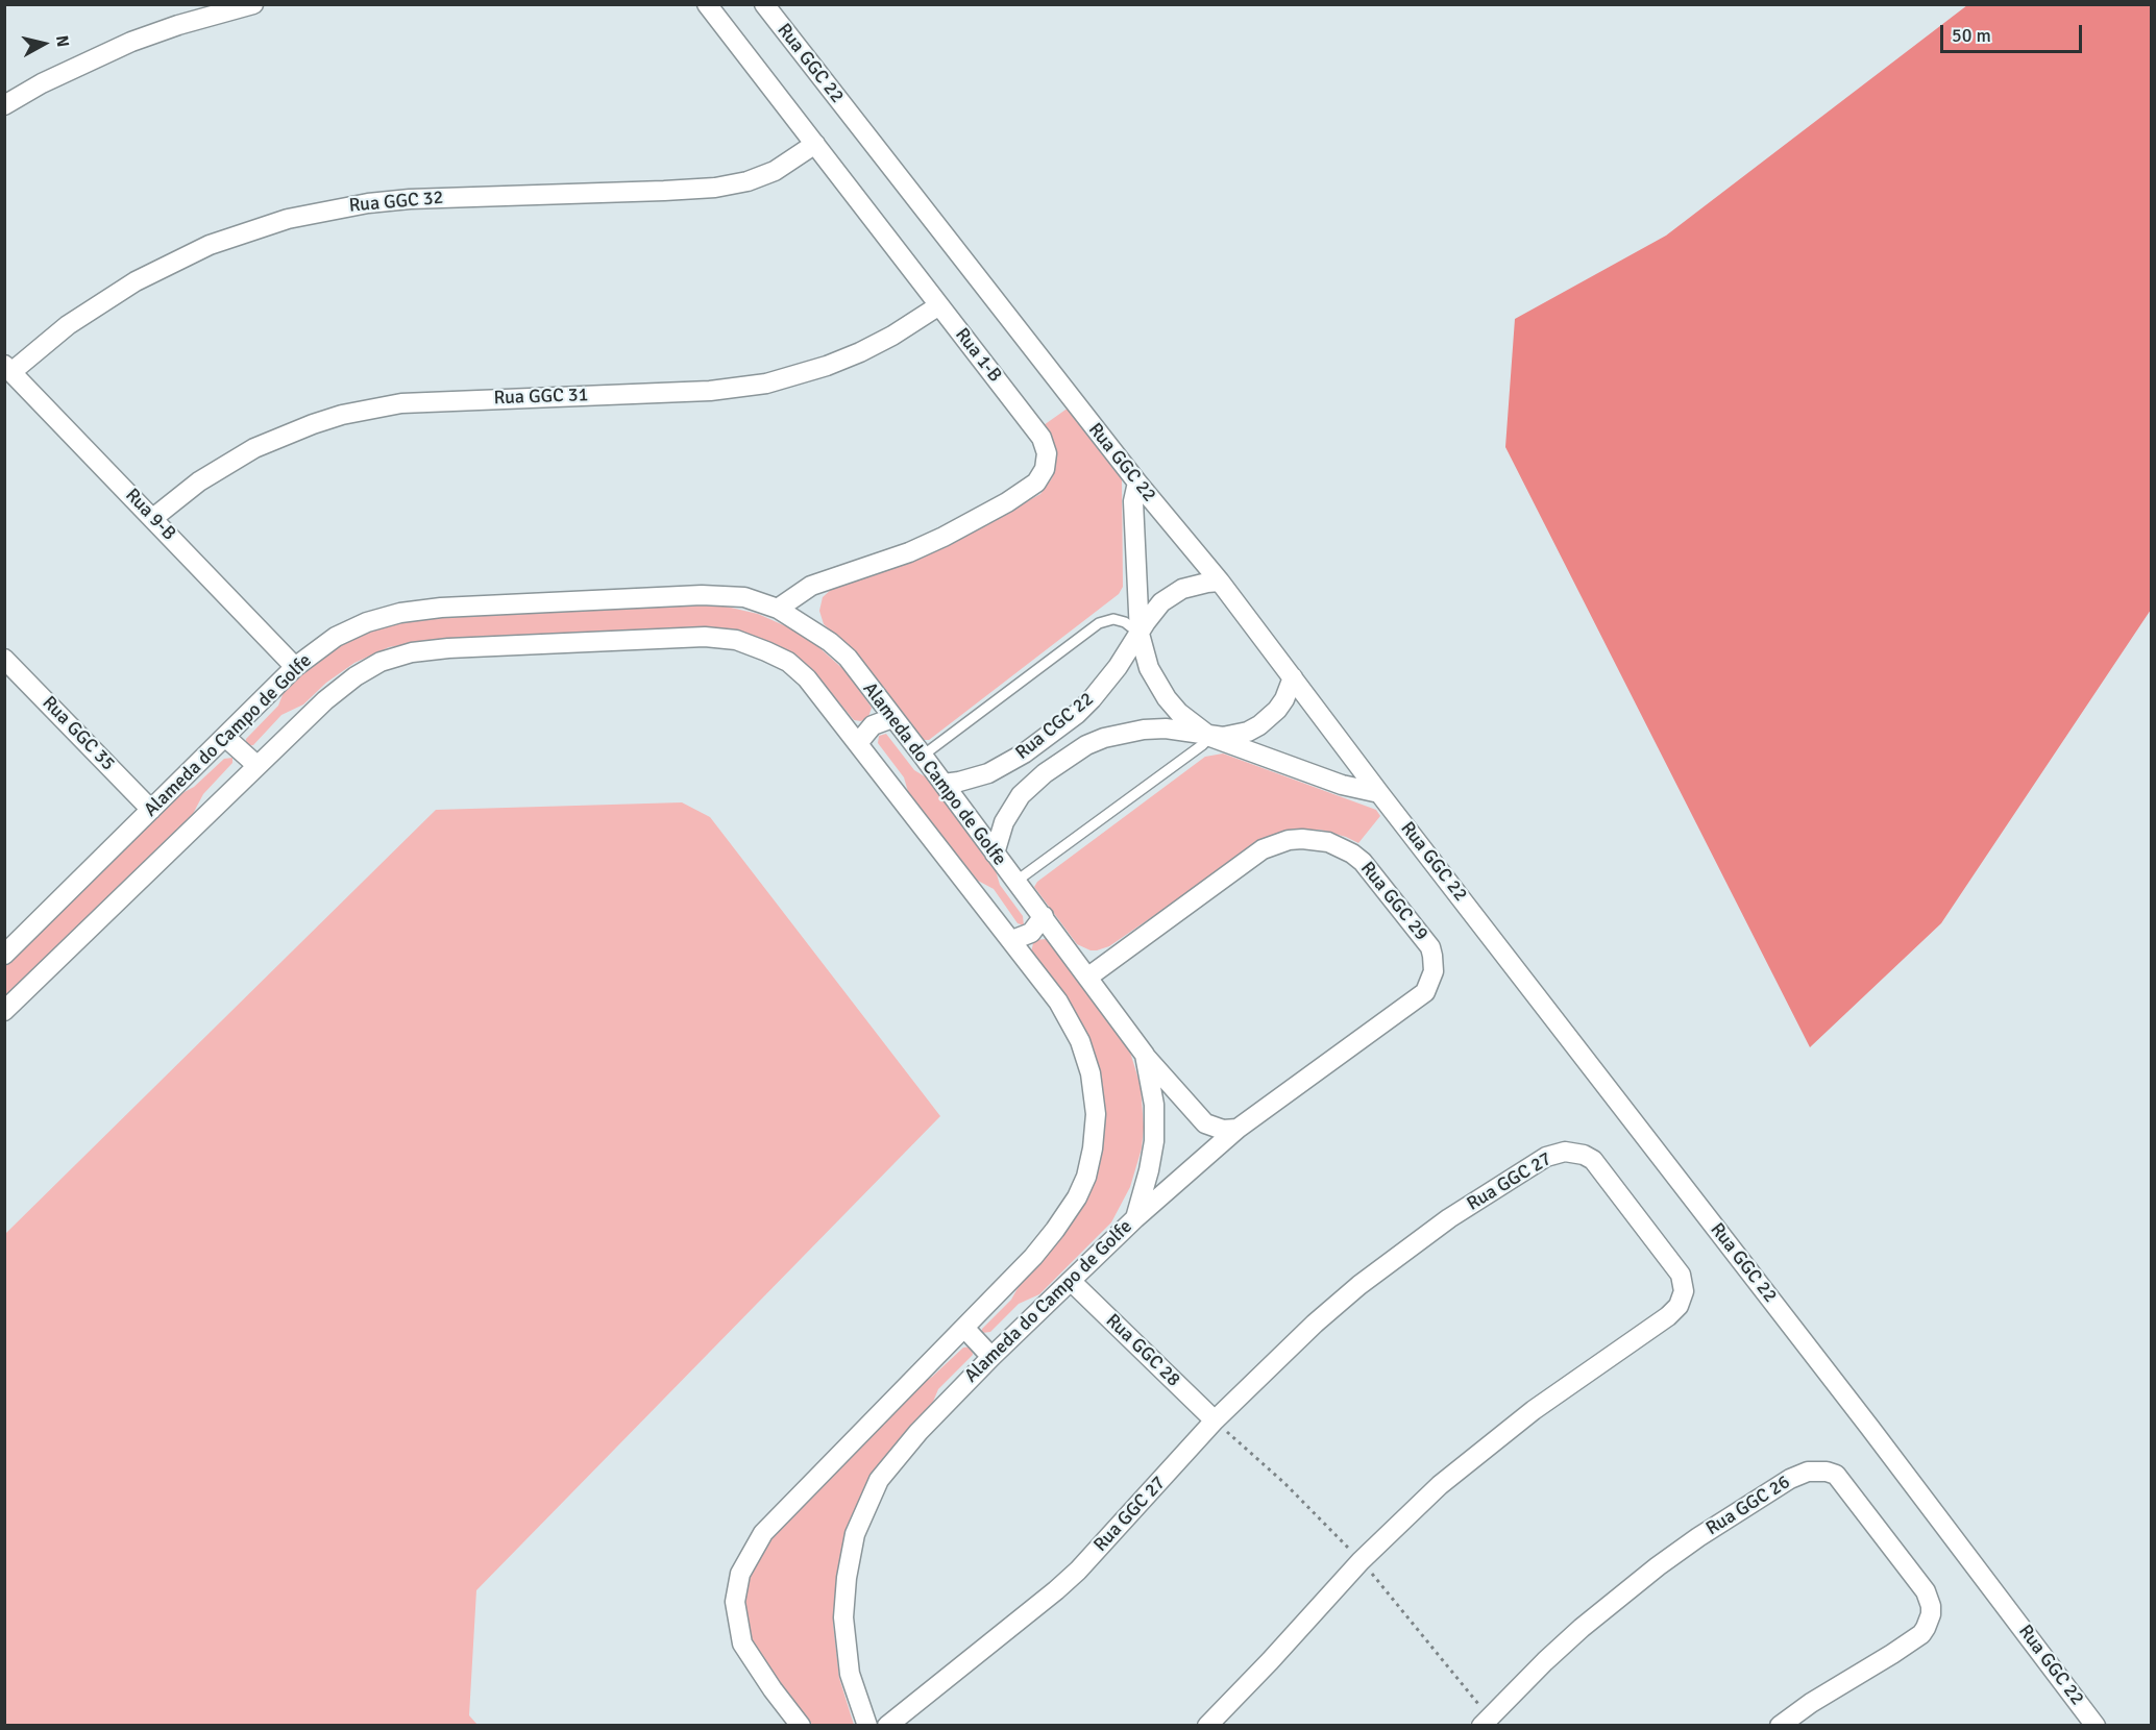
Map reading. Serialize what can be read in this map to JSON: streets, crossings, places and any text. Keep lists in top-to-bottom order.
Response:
{
  "streets": {
    "street": [
      "Rua GGC 22",
      "Rua GGC 32",
      "Rua 1-B",
      "Rua GGC 31",
      "Rua 9-B",
      "Rua CGC 22",
      "Rua GGC 35",
      "Alameda do Campo de Golfe",
      "Rua GGC 29",
      "Rua GGC 27",
      "Rua GGC 28",
      "Rua GGC 26"
    ]
  },
  "crossings": [
    ["Rua GGC 22", "Rua CGC 22"],
    ["Rua GGC 32", "Rua 1-B"],
    ["Rua GGC 32", "Rua 9-B"],
    ["Rua 1-B", "Rua GGC 31"],
    ["Rua 1-B", "Alameda do Campo de Golfe"],
    ["Rua GGC 31", "Rua 9-B"],
    ["Rua 9-B", "Alameda do Campo de Golfe"],
    ["Rua CGC 22", "Alameda do Campo de Golfe"],
    ["Rua GGC 35", "Alameda do Campo de Golfe"],
    ["Alameda do Campo de Golfe", "Rua GGC 29"],
    ["Alameda do Campo de Golfe", "Rua GGC 28"],
    ["Rua GGC 27", "Rua GGC 28"]
  ],
  "scale_bar": "50 m",
  "north": "right"
}
